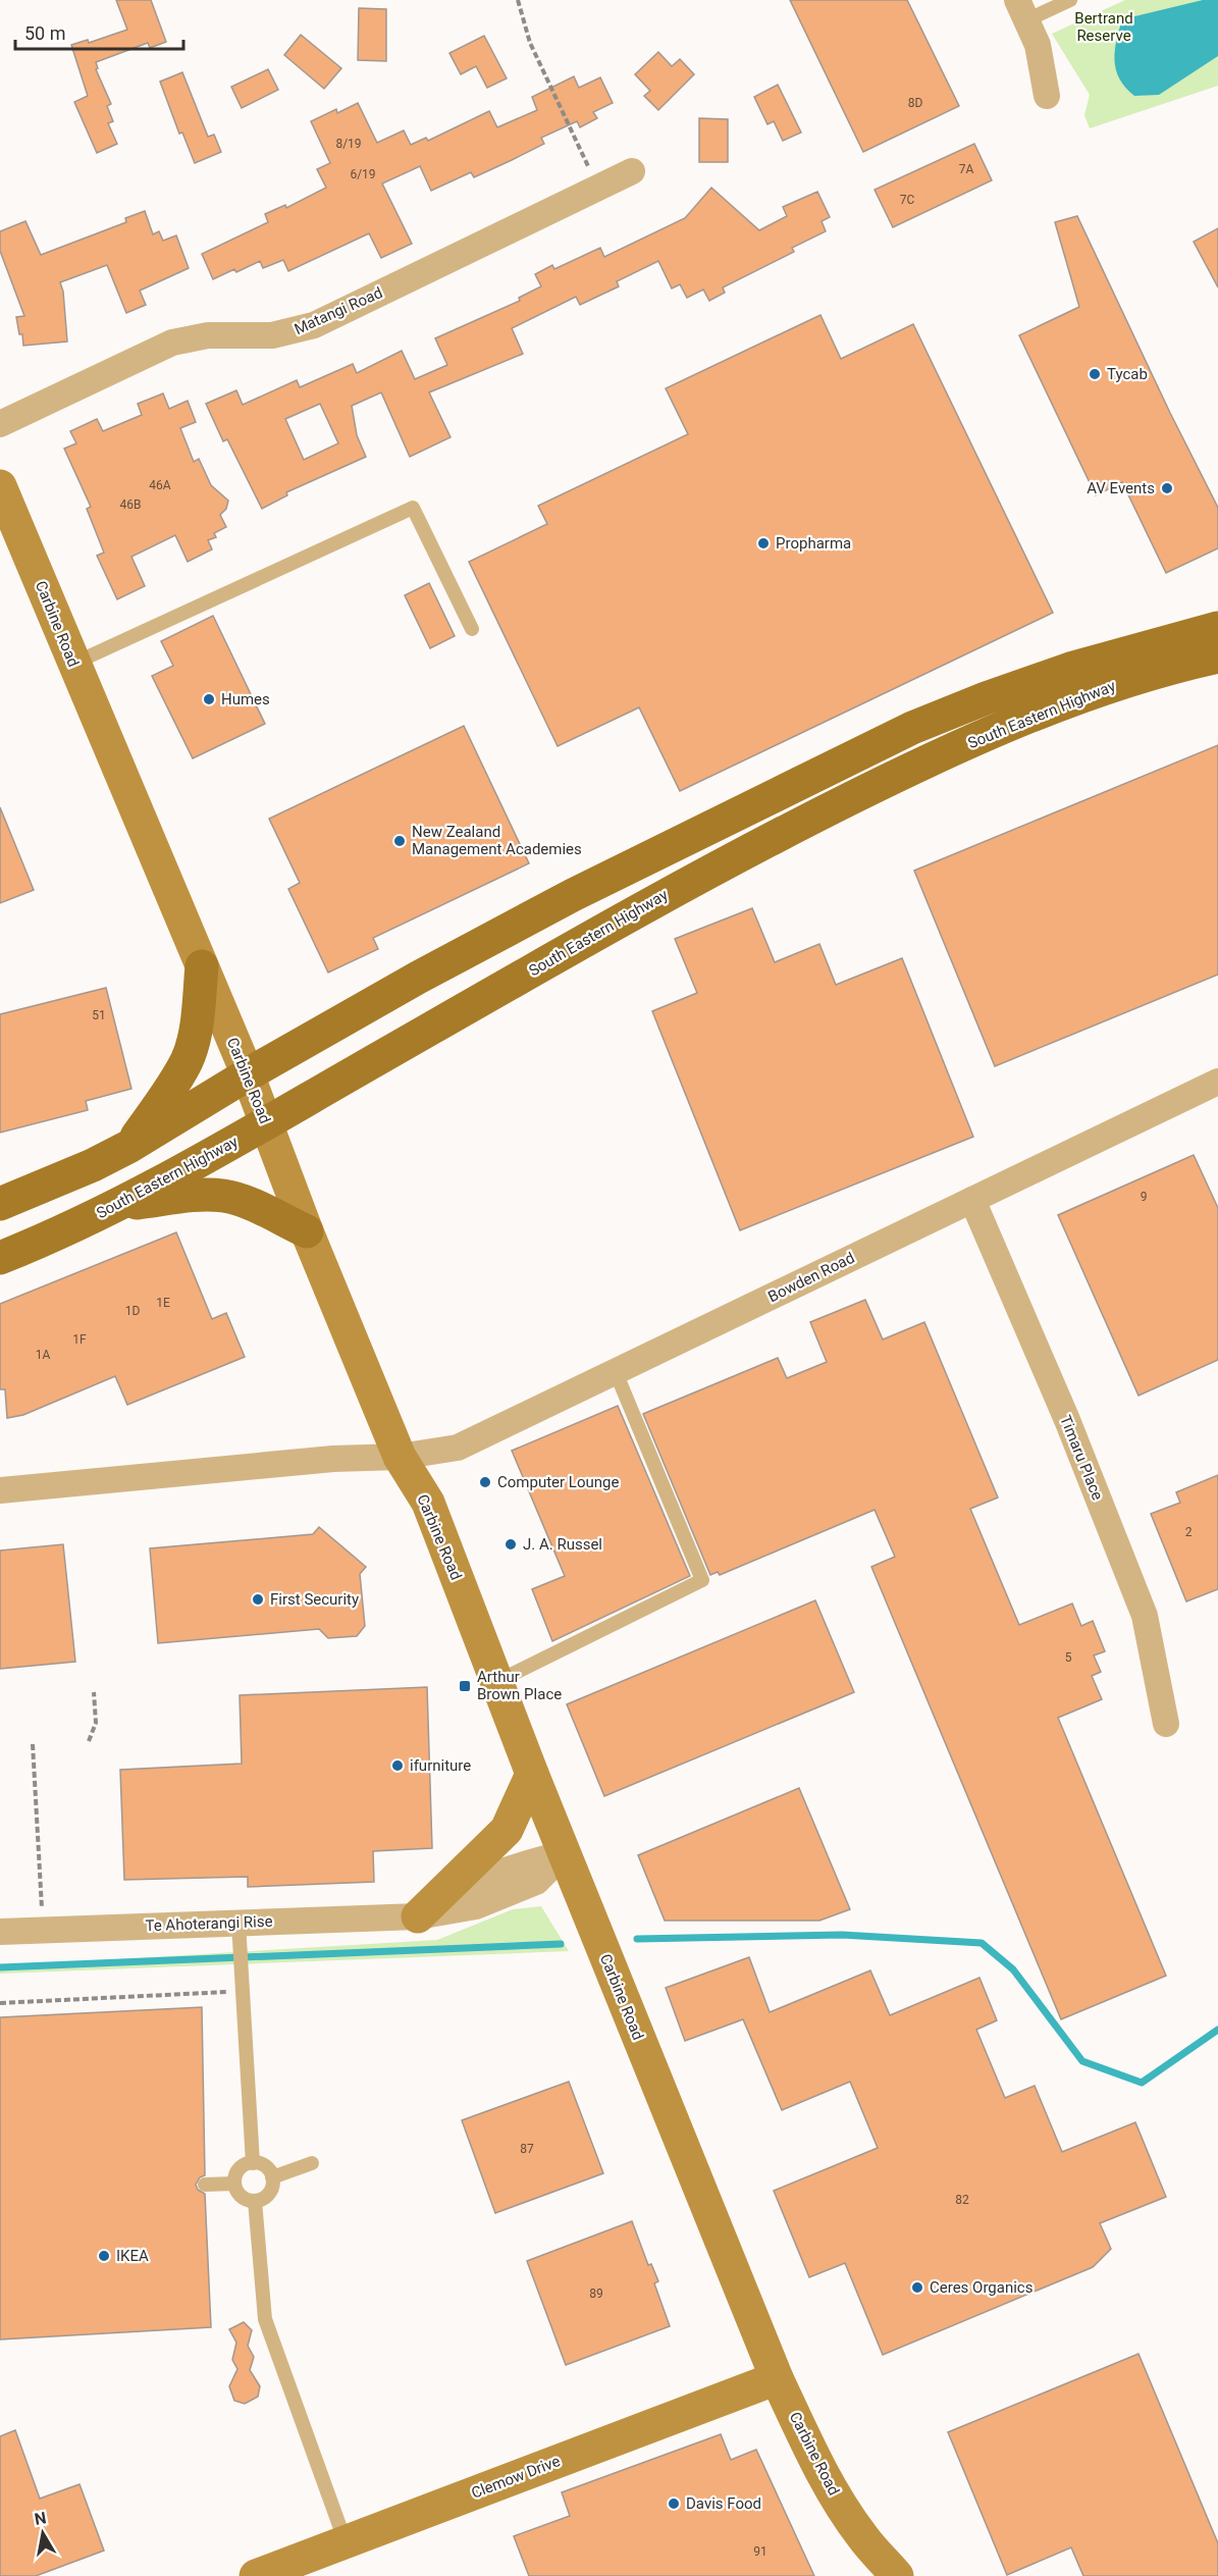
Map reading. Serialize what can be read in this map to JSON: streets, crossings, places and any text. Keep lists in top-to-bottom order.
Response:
{
  "streets": {
    "main road": ["Carbine Road", "South Eastern Highway", "Clemow Drive"],
    "street": [
      "Matangi Road",
      "Bowden Road",
      "Timaru Place",
      "Te Ahoterangi Rise"
    ]
  },
  "crossings": [
    ["Carbine Road", "South Eastern Highway"],
    ["Carbine Road", "Bowden Road"],
    ["Carbine Road", "Te Ahoterangi Rise"],
    ["Carbine Road", "Clemow Drive"],
    ["Bowden Road", "Timaru Place"]
  ],
  "parks": ["Bertrand Reserve"],
  "places": {
    "other": [
      "Tycab",
      "AV Events",
      "Propharma",
      "Humes",
      "New Zealand Management Academies",
      "Computer Lounge",
      "J. A. Russel",
      "First Security",
      "ifurniture",
      "IKEA",
      "Ceres Organics",
      "Davis Food"
    ],
    "transit": ["Arthur Brown Place"]
  },
  "house_numbers": [
    "8D",
    "8/19",
    "7A",
    "6/19",
    "7C",
    "46A",
    "46B",
    "51",
    "9",
    "1E",
    "1D",
    "1F",
    "1A",
    "2",
    "5",
    "87",
    "82",
    "89",
    "91"
  ],
  "scale_bar": "50 m",
  "north": "top"
}
